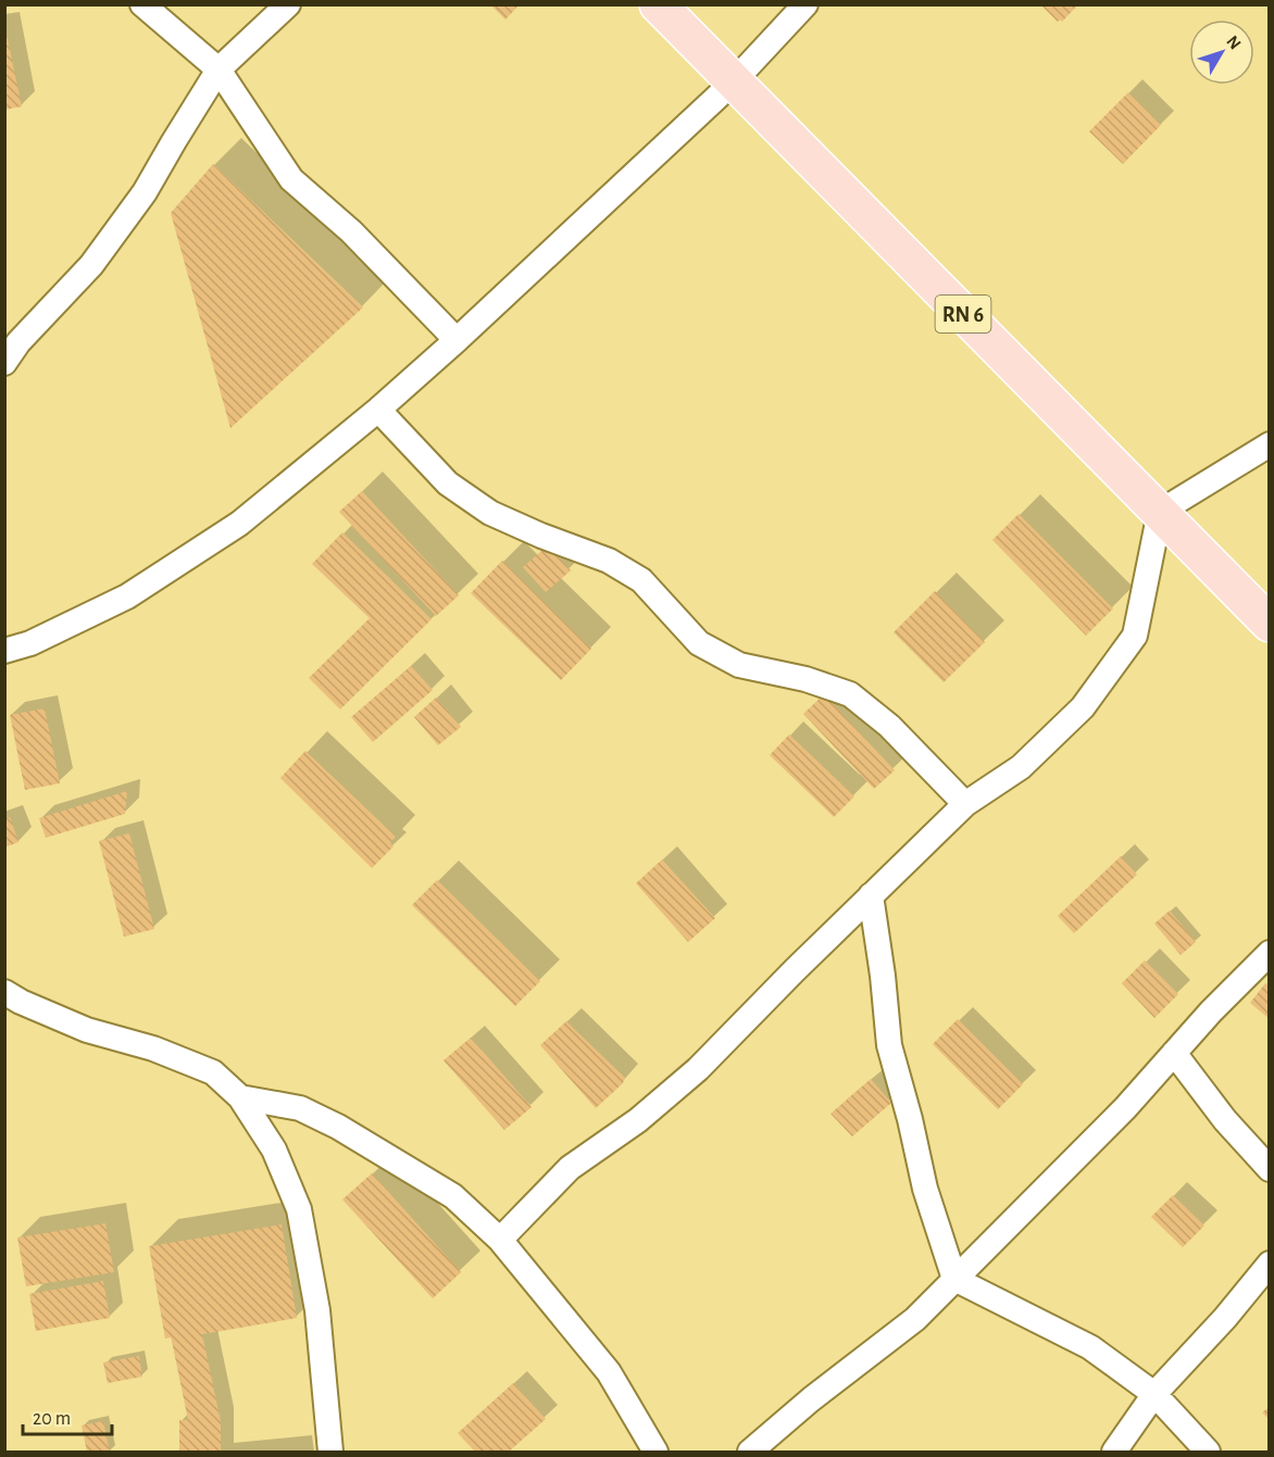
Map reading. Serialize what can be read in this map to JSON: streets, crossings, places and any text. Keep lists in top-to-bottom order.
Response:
{
  "streets": {
    "main road": ["RN 6"]
  },
  "scale_bar": "20 m",
  "north": "top right"
}
